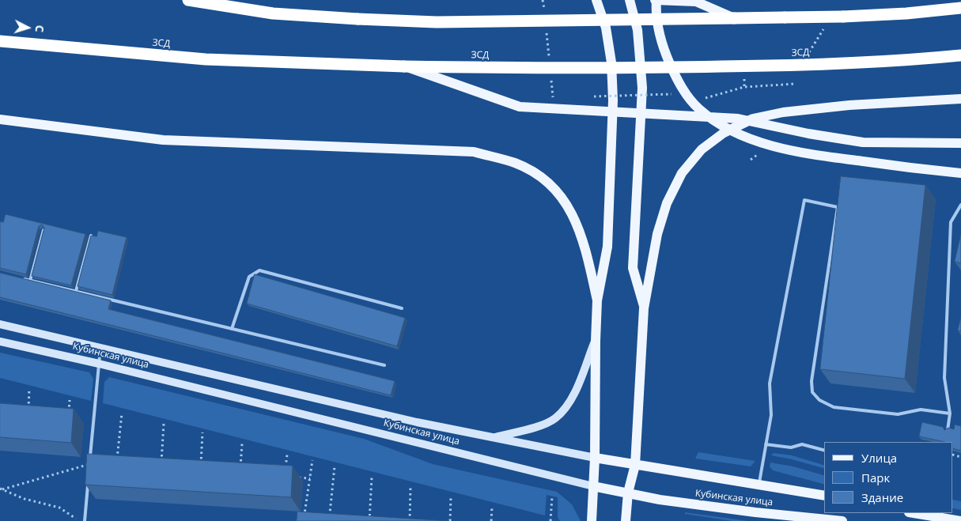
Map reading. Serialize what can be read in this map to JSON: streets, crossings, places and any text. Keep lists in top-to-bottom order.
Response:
{
  "streets": {
    "highway": ["ЗСД"],
    "main road": ["Кубинская улица"]
  },
  "legend": ["Улица", "Парк", "Здание"],
  "north": "right"
}
